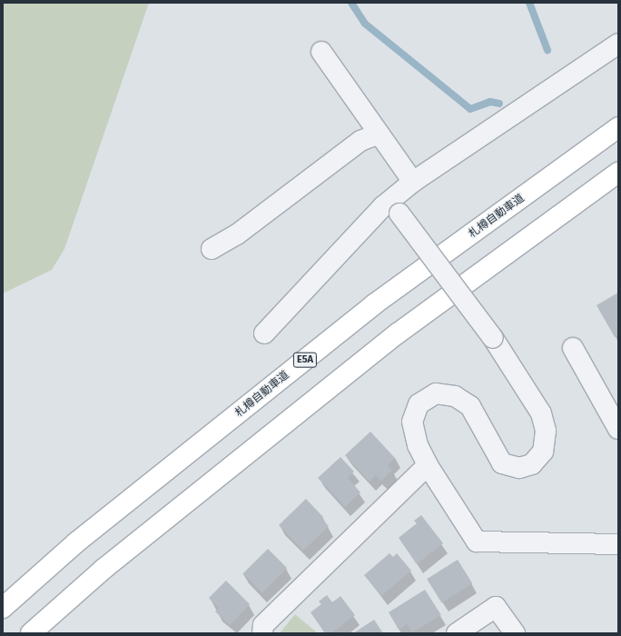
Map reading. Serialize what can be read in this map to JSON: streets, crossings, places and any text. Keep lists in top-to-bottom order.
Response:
{
  "streets": {
    "highway": ["札樽自動車道", "E5A"]
  }
}
